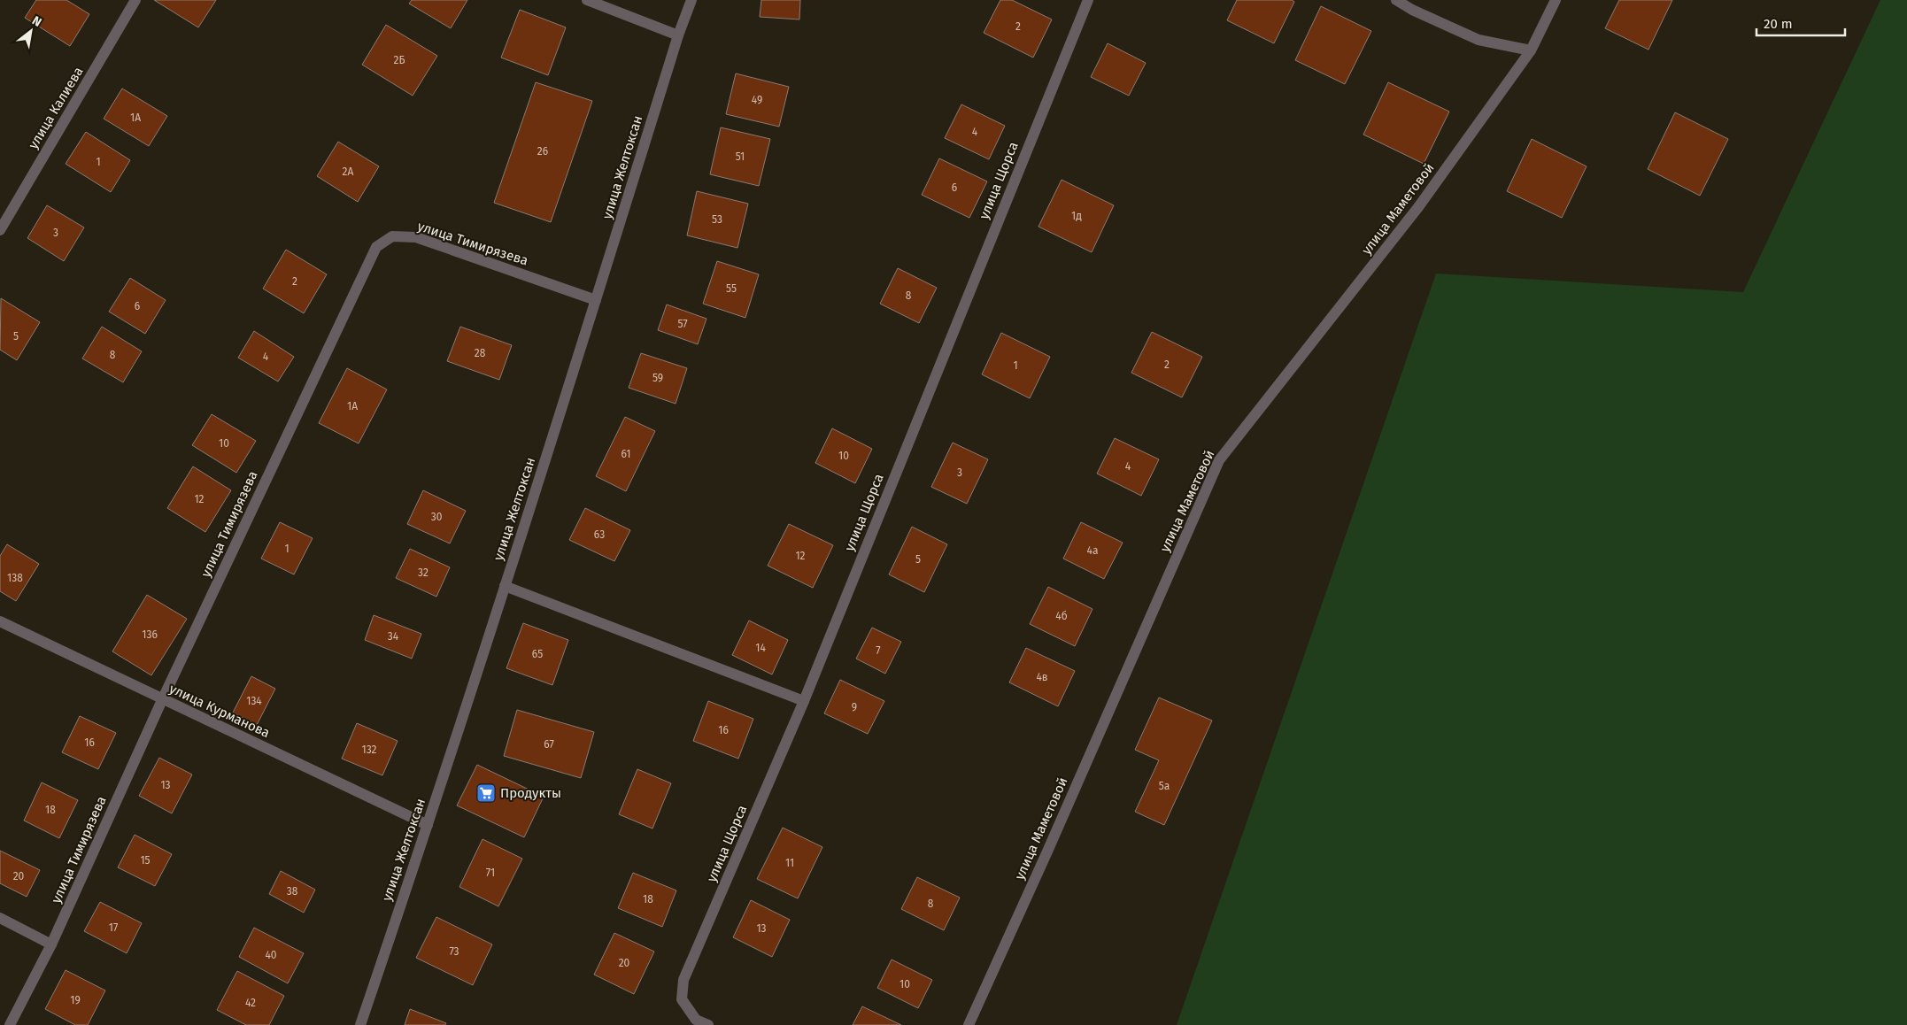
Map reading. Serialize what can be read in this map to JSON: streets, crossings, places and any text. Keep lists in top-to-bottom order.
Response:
{
  "streets": {
    "street": [
      "улица Калиева",
      "улица Желтоксан",
      "улица Щорса",
      "улица Маметовой",
      "улица Тимирязева",
      "улица Курманова"
    ]
  },
  "crossings": [
    ["улица Желтоксан", "улица Тимирязева"],
    ["улица Желтоксан", "улица Курманова"],
    ["улица Тимирязева", "улица Курманова"]
  ],
  "places": {
    "supermarket": ["Продукты"]
  },
  "house_numbers": [
    "2",
    "2Б",
    "49",
    "1А",
    "4",
    "26",
    "51",
    "1",
    "2А",
    "6",
    "1д",
    "53",
    "3",
    "2",
    "55",
    "8",
    "6",
    "57",
    "5",
    "28",
    "8",
    "4",
    "2",
    "1",
    "59",
    "1А",
    "10",
    "61",
    "10",
    "4",
    "3",
    "12",
    "30",
    "63",
    "1",
    "4а",
    "12",
    "5",
    "32",
    "138",
    "4б",
    "136",
    "34",
    "14",
    "7",
    "65",
    "4в",
    "134",
    "9",
    "16",
    "16",
    "67",
    "132",
    "13",
    "5а",
    "18",
    "15",
    "11",
    "71",
    "20",
    "38",
    "18",
    "8",
    "17",
    "13",
    "73",
    "40",
    "20",
    "10",
    "19",
    "42"
  ],
  "scale_bar": "20 m",
  "north": "top right"
}
